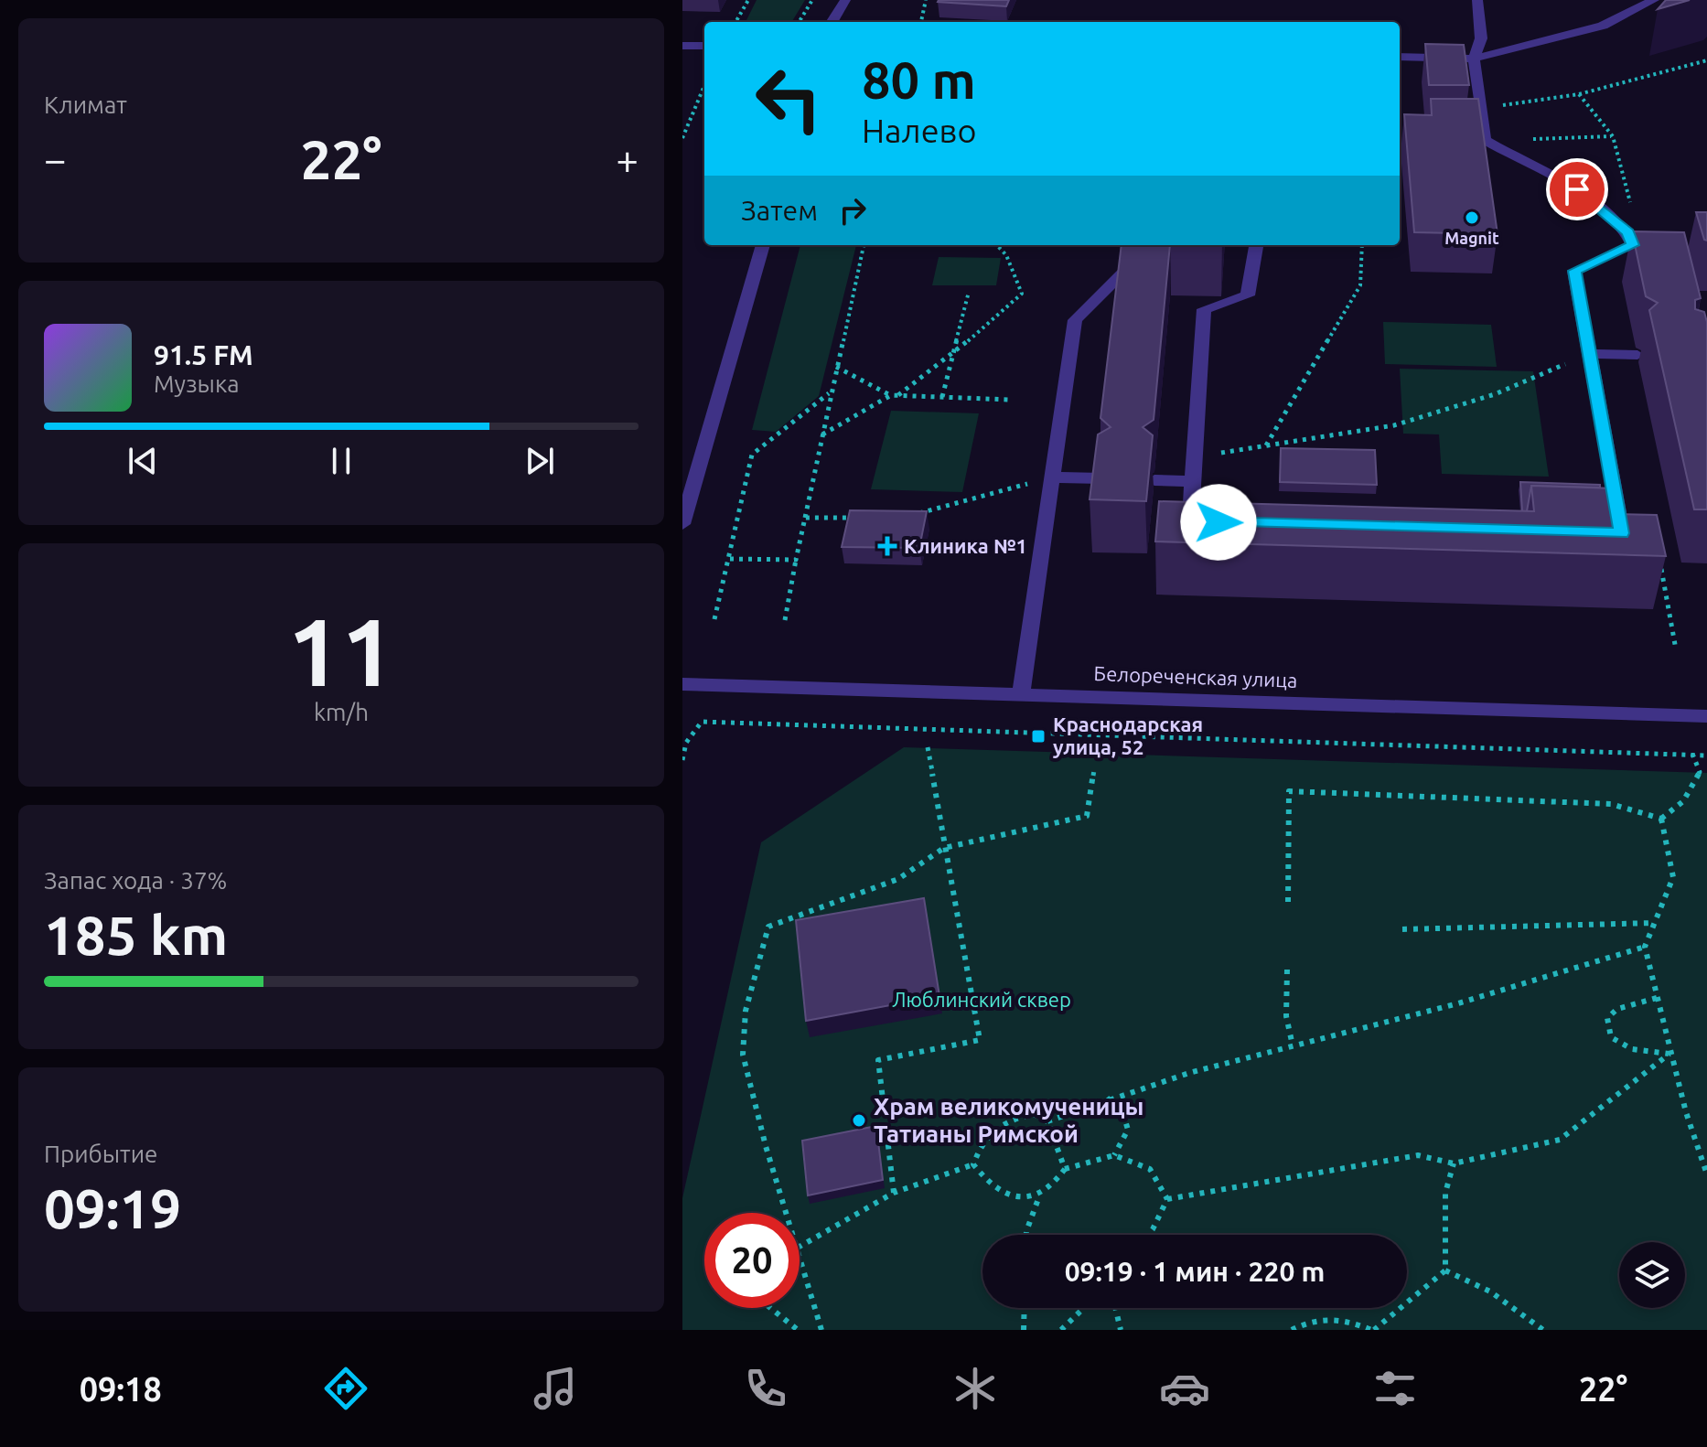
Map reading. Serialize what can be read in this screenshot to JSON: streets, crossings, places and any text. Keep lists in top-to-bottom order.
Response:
{
  "streets": {
    "street": ["Белореченская улица"]
  },
  "parks": ["Люблинский сквер"],
  "places": {
    "other": ["Magnit", "Храм великомученицы Татианы Римской"],
    "health": ["Клиника №1"],
    "transit": ["Краснодарская улица, 52"]
  },
  "page": {
    "tile": [
      "Климат",
      ["11", "km/h"],
      ["Запас хода · 37%", "185 km"],
      ["Прибытие", "09:19"]
    ],
    "turn": ["80 m", "Налево"],
    "heat": ["−", "22°", "+"],
    "then": "Затем",
    "song": ["91.5 FM", "Музыка"],
    "limit": "20",
    "trip": "09:19 · 1 мин · 220 m",
    "tabs": ["09:18", "22°"]
  }
}
